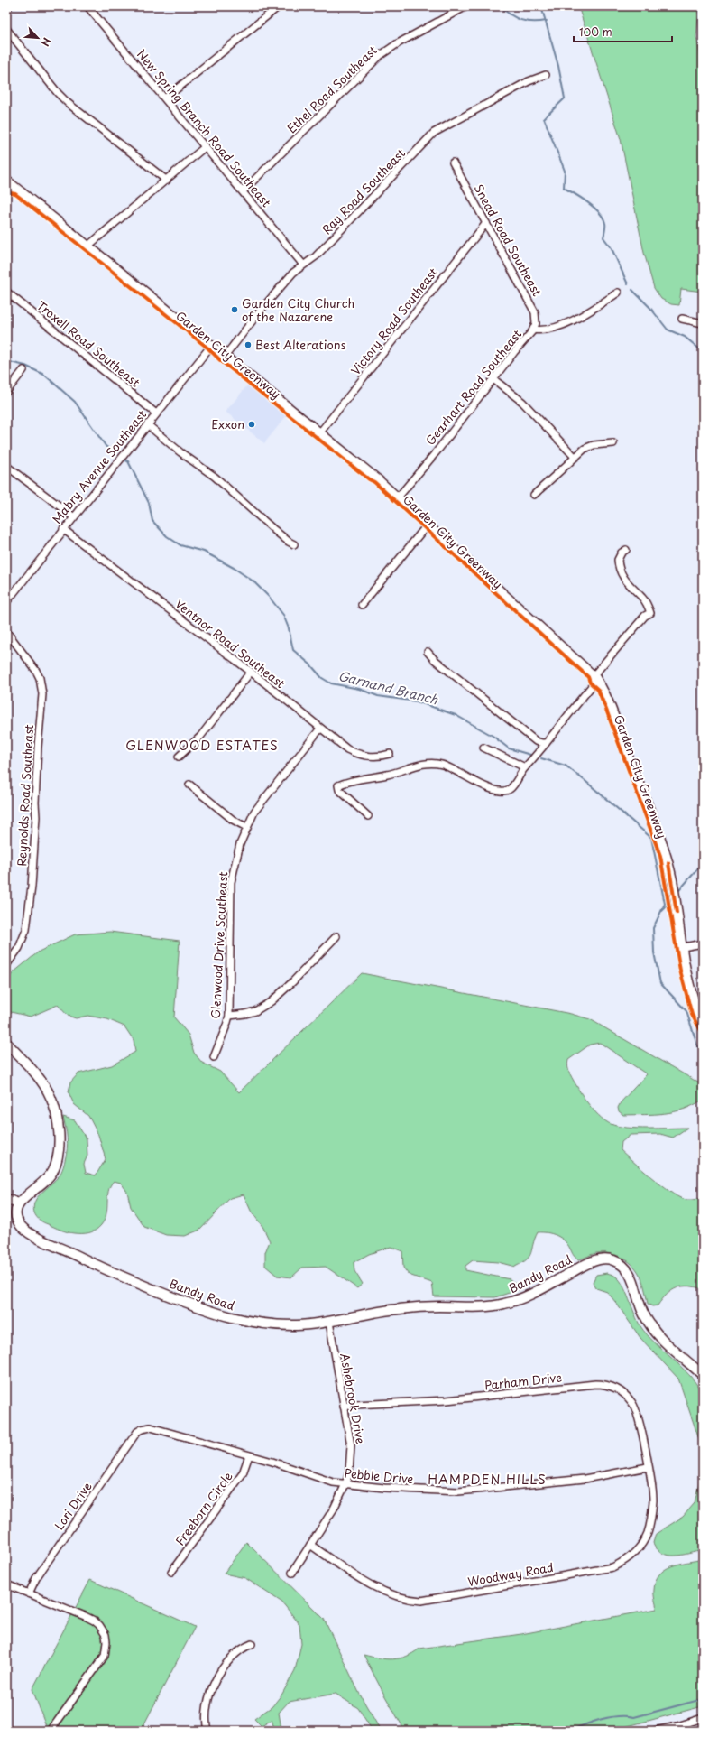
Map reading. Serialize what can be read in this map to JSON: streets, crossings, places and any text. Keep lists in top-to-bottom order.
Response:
{
  "streets": {
    "street": [
      "Ethel Road Southeast",
      "New Spring Branch Road Southeast",
      "Ray Road Southeast",
      "Snead Road Southeast",
      "Victory Road Southeast",
      "Troxell Road Southeast",
      "Gearhart Road Southeast",
      "Mabry Avenue Southeast",
      "Ventnor Road Southeast",
      "Reynolds Road Southeast",
      "Glenwood Drive Southeast",
      "Bandy Road",
      "Parham Drive",
      "Ashebrook Drive",
      "Pebble Drive",
      "Lori Drive",
      "Freeborn Circle",
      "Woodway Road"
    ],
    "cycle path": ["Garden City Greenway"]
  },
  "crossings": [
    ["Ethel Road Southeast", "New Spring Branch Road Southeast"],
    ["New Spring Branch Road Southeast", "Ray Road Southeast"],
    ["Snead Road Southeast", "Victory Road Southeast"],
    ["Snead Road Southeast", "Gearhart Road Southeast"],
    ["Troxell Road Southeast", "Mabry Avenue Southeast"],
    ["Mabry Avenue Southeast", "Ventnor Road Southeast"],
    ["Ventnor Road Southeast", "Glenwood Drive Southeast"],
    ["Bandy Road", "Ashebrook Drive"],
    ["Parham Drive", "Ashebrook Drive"],
    ["Parham Drive", "Pebble Drive"],
    ["Parham Drive", "Woodway Road"],
    ["Ashebrook Drive", "Pebble Drive"],
    ["Ashebrook Drive", "Woodway Road"],
    ["Pebble Drive", "Lori Drive"],
    ["Pebble Drive", "Freeborn Circle"],
    ["Pebble Drive", "Woodway Road"]
  ],
  "districts": ["GLENWOOD ESTATES", "HAMPDEN HILLS"],
  "water": ["Garnand Branch"],
  "places": ["Garden City Church of the Nazarene", "Best Alterations", "Exxon"],
  "scale_bar": "100 m",
  "north": "bottom right"
}
